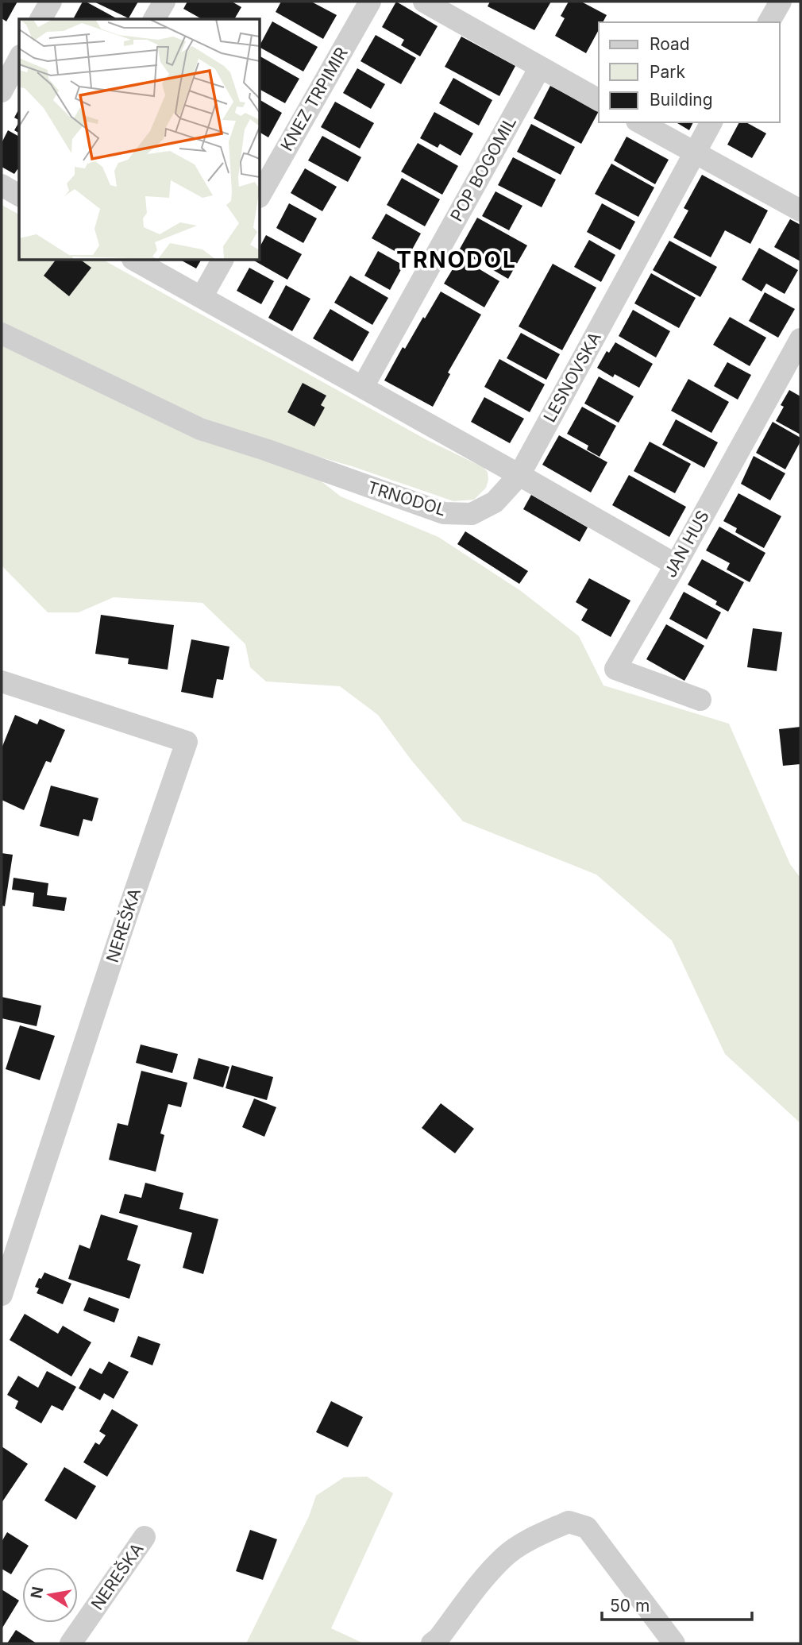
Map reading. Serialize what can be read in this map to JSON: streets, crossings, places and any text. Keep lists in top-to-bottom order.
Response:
{
  "streets": {
    "street": [
      "KNEZ TRPIMIR",
      "POP BOGOMIL",
      "LESNOVSKA",
      "TRNODOL",
      "JAN HUS",
      "NEREŠKA"
    ]
  },
  "crossings": [
    ["LESNOVSKA", "TRNODOL"]
  ],
  "districts": ["TRNODOL"],
  "legend": ["Road", "Park", "Building"],
  "scale_bar": "50 m",
  "north": "left"
}
